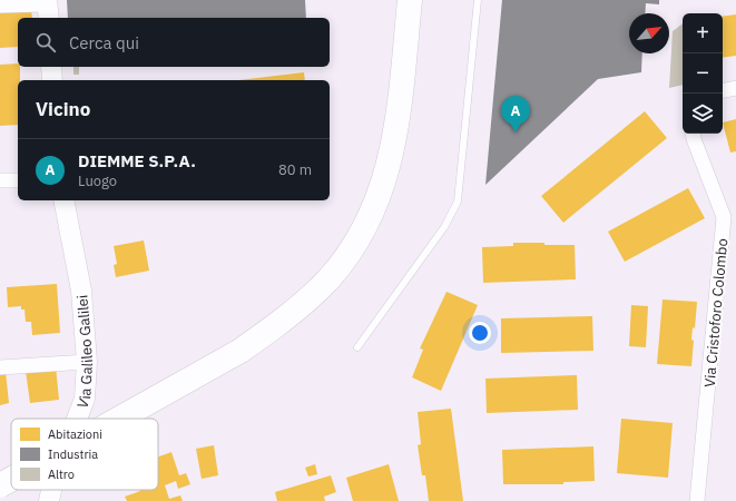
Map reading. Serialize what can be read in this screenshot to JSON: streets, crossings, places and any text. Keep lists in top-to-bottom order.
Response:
{
  "streets": {
    "street": ["Via Cristoforo Colombo", "Via Galileo Galilei"]
  },
  "legend": ["Abitazioni", "Industria", "Altro"],
  "north": "top right",
  "page": {
    "map_buttons": ["+", "−"],
    "search": "Cerca qui",
    "heading": "Vicino",
    "pins": "A",
    "list": [
      {
        "mark": "A",
        "name": "DIEMME S.P.A.",
        "note": "Luogo",
        "value": "80 m"
      }
    ]
  }
}
